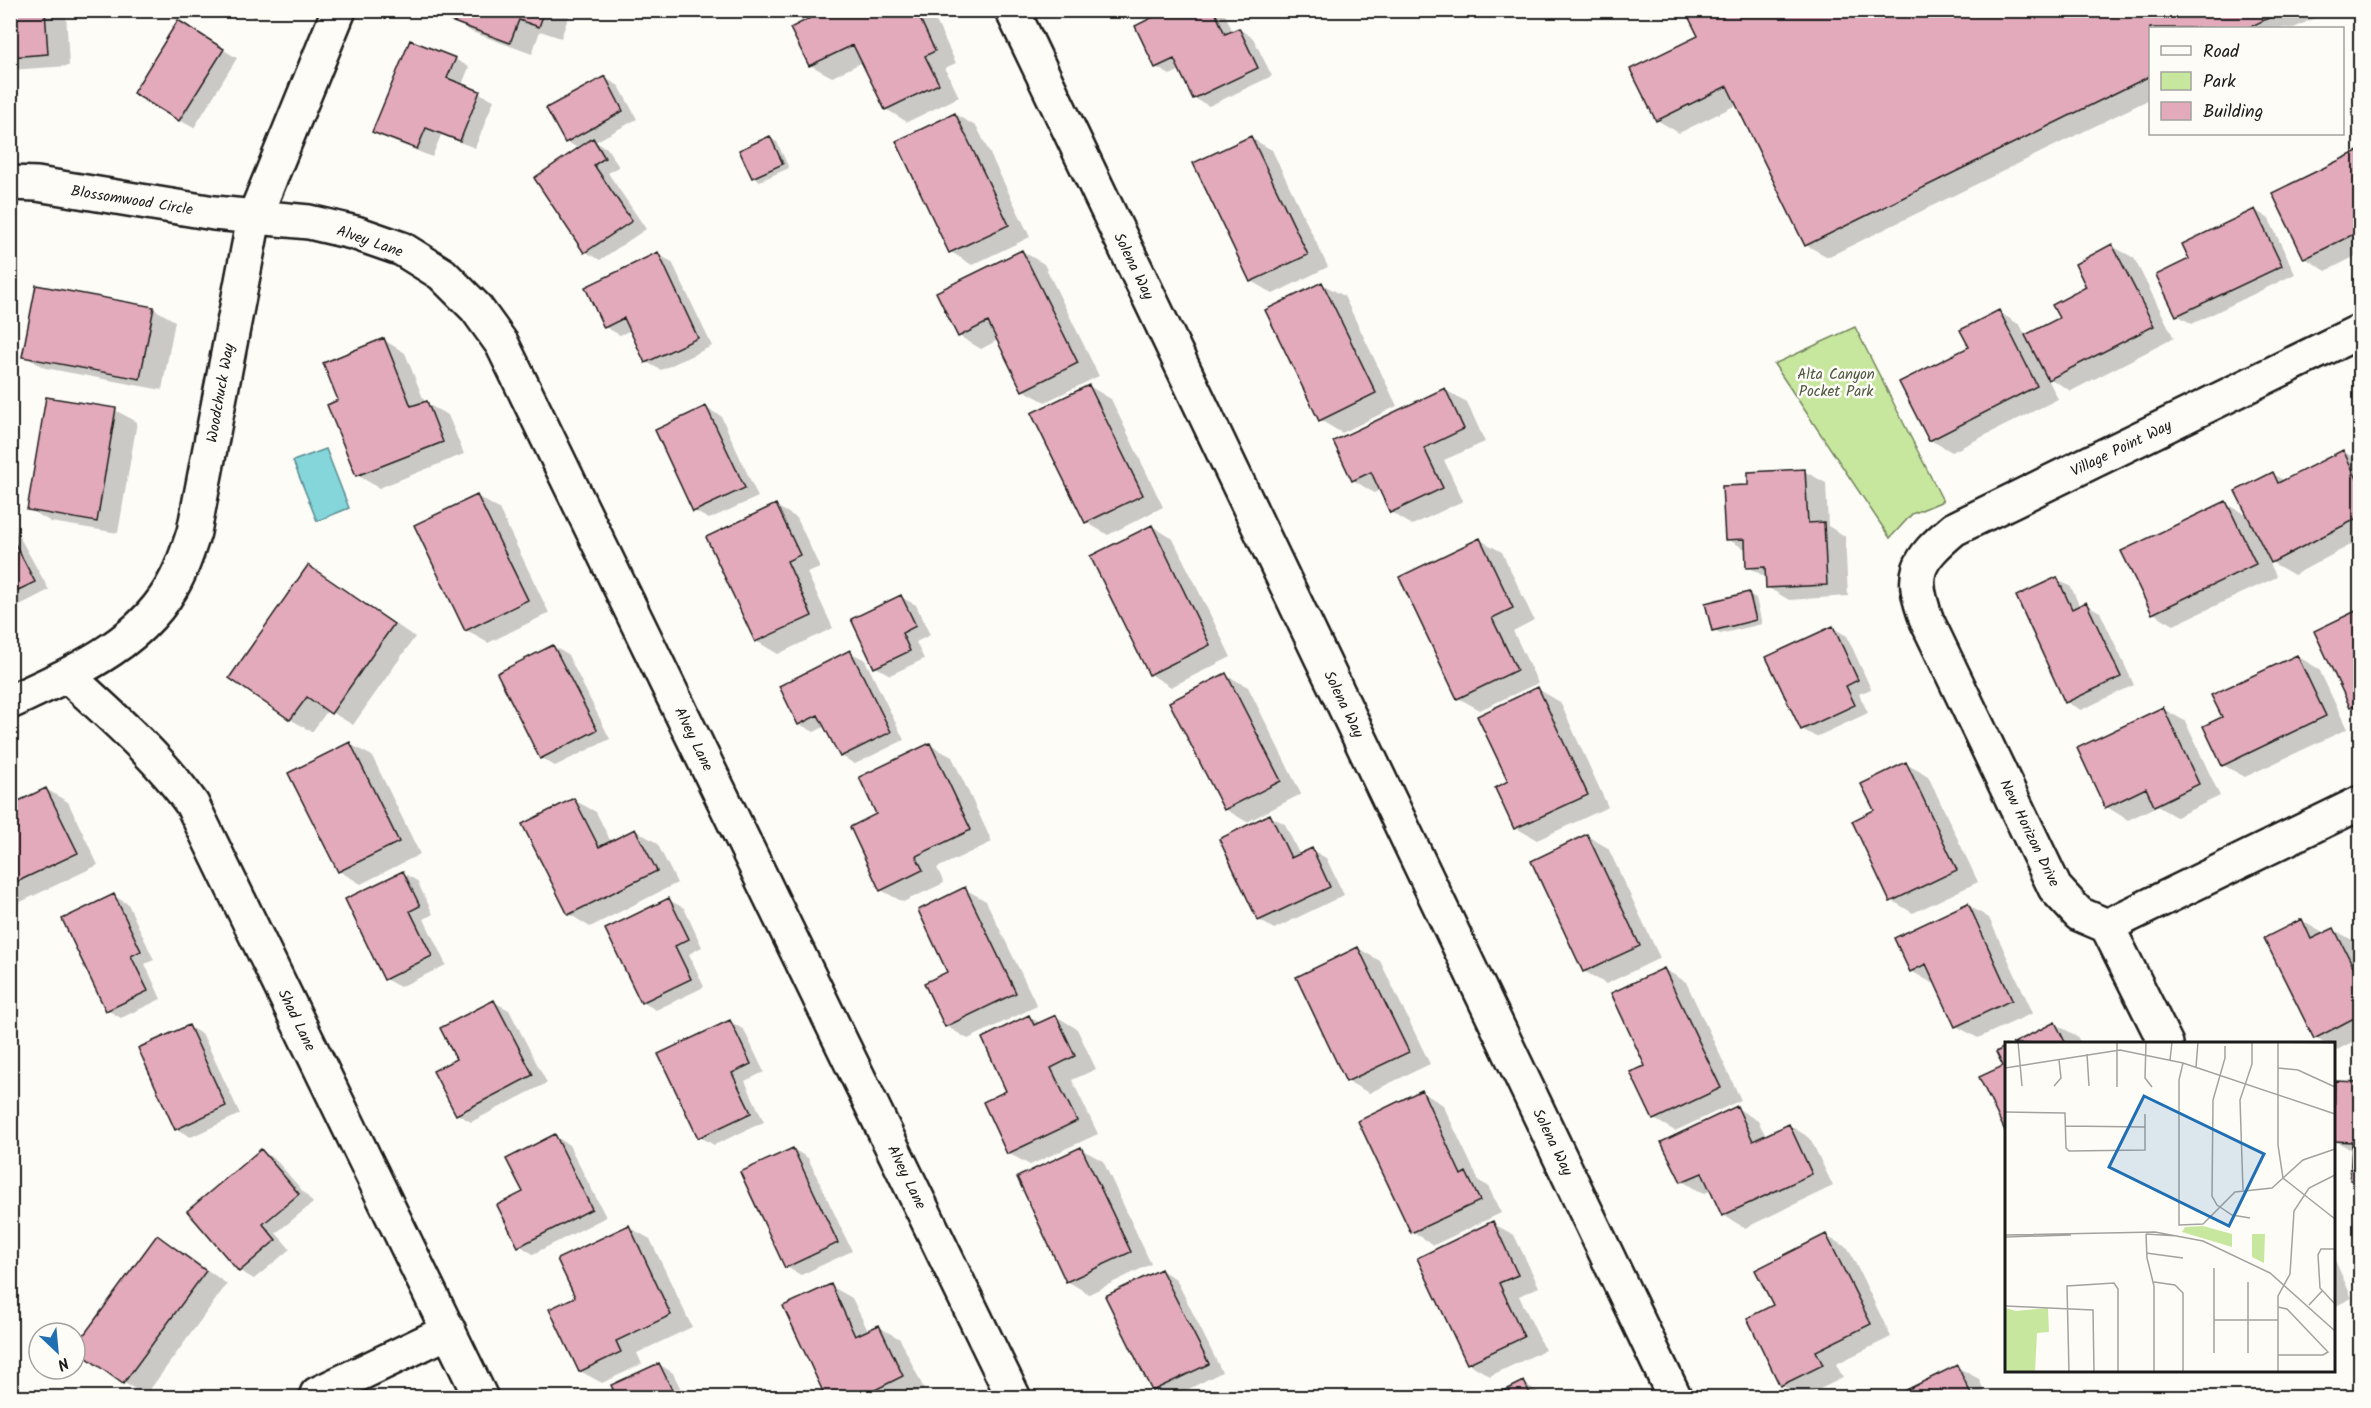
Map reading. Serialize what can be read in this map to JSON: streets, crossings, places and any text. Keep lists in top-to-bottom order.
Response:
{
  "streets": {
    "street": [
      "Blossomwood Circle",
      "Alvey Lane",
      "Solena Way",
      "Woodchuck Way",
      "Village Point Way",
      "New Horizon Drive",
      "Shad Lane"
    ]
  },
  "crossings": [
    ["Blossomwood Circle", "Alvey Lane"],
    ["Blossomwood Circle", "Woodchuck Way"],
    ["Alvey Lane", "Woodchuck Way"],
    ["Woodchuck Way", "Shad Lane"],
    ["Village Point Way", "New Horizon Drive"]
  ],
  "parks": ["Alta Canyon Pocket Park"],
  "legend": ["Road", "Park", "Building"],
  "north": "bottom right"
}
